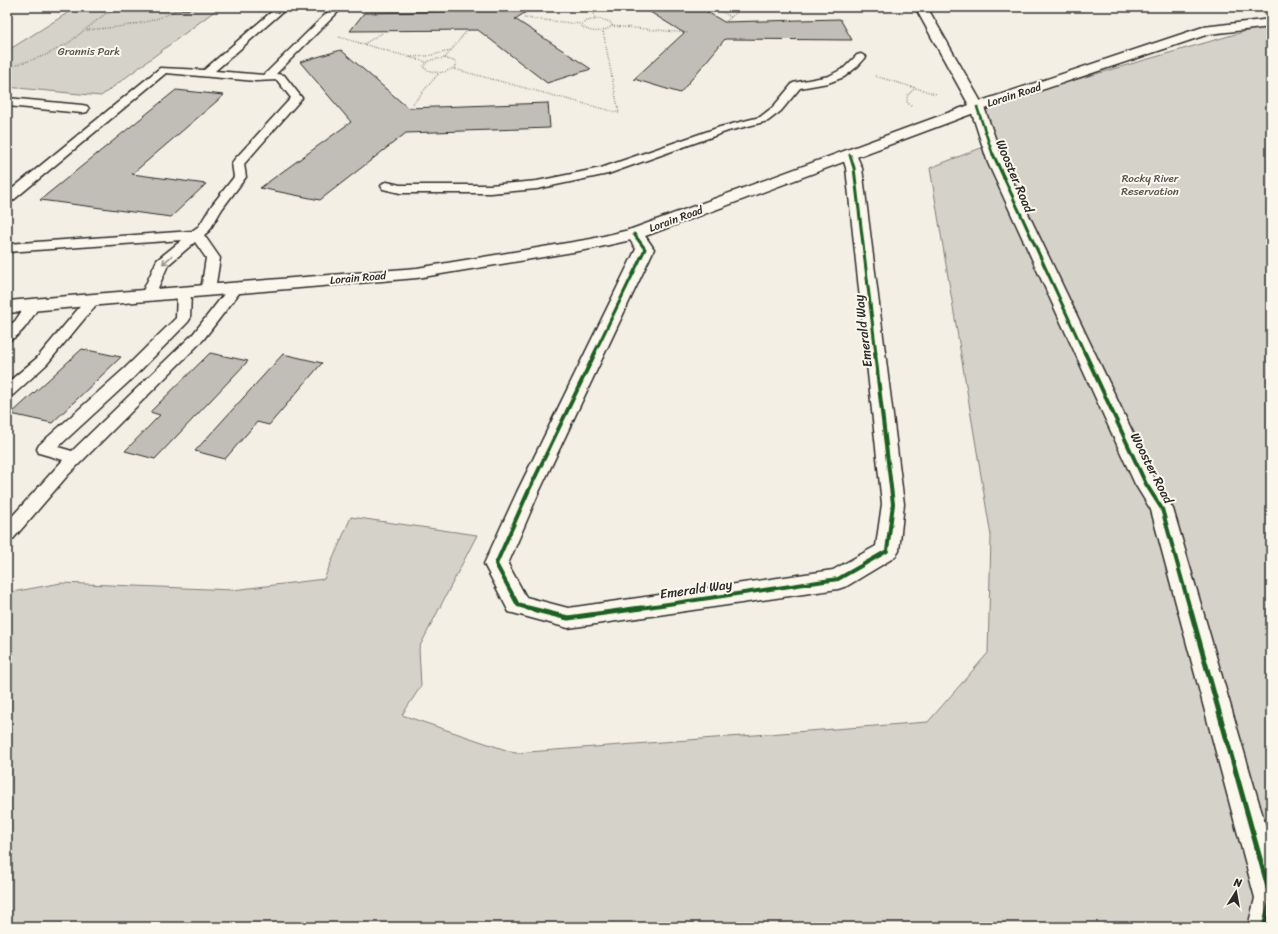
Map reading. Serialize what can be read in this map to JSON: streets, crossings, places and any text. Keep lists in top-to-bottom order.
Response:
{
  "streets": {
    "street": ["Lorain Road", "Wooster Road", "Emerald Way"]
  },
  "crossings": [
    ["Lorain Road", "Wooster Road"],
    ["Lorain Road", "Emerald Way"]
  ],
  "parks": ["Grannis Park", "Rocky River Reservation"],
  "north": "top"
}
